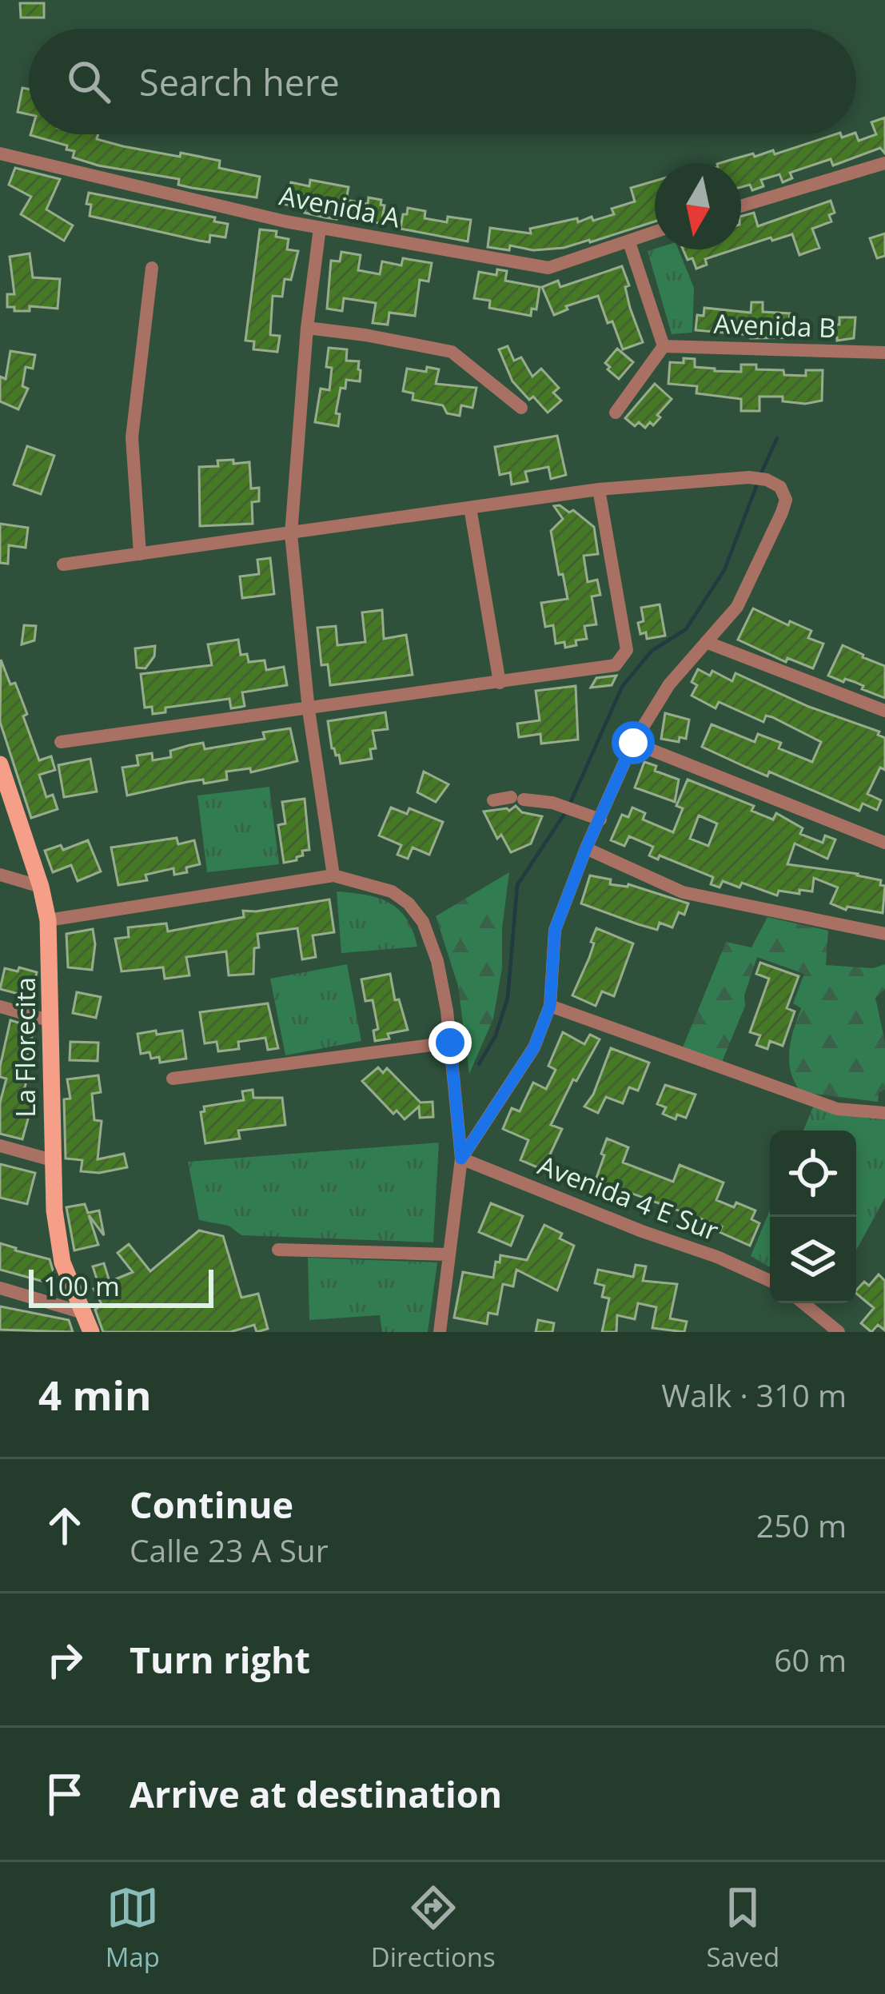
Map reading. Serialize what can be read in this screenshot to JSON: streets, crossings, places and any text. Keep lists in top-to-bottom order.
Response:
{
  "streets": {
    "main road": ["La Florecita"],
    "street": ["Avenida A", "Avenida B", "Avenida 4 E Sur"]
  },
  "scale_bar": "100 m",
  "north": "bottom",
  "page": {
    "search": "Search here",
    "scale": "100 m",
    "heading": ["4 min", "Walk · 310 m"],
    "list": [
      ["Continue", "Calle 23 A Sur", "250 m"],
      ["Turn right", "60 m"],
      "Arrive at destination"
    ],
    "nav": ["Map", "Directions", "Saved"]
  }
}
